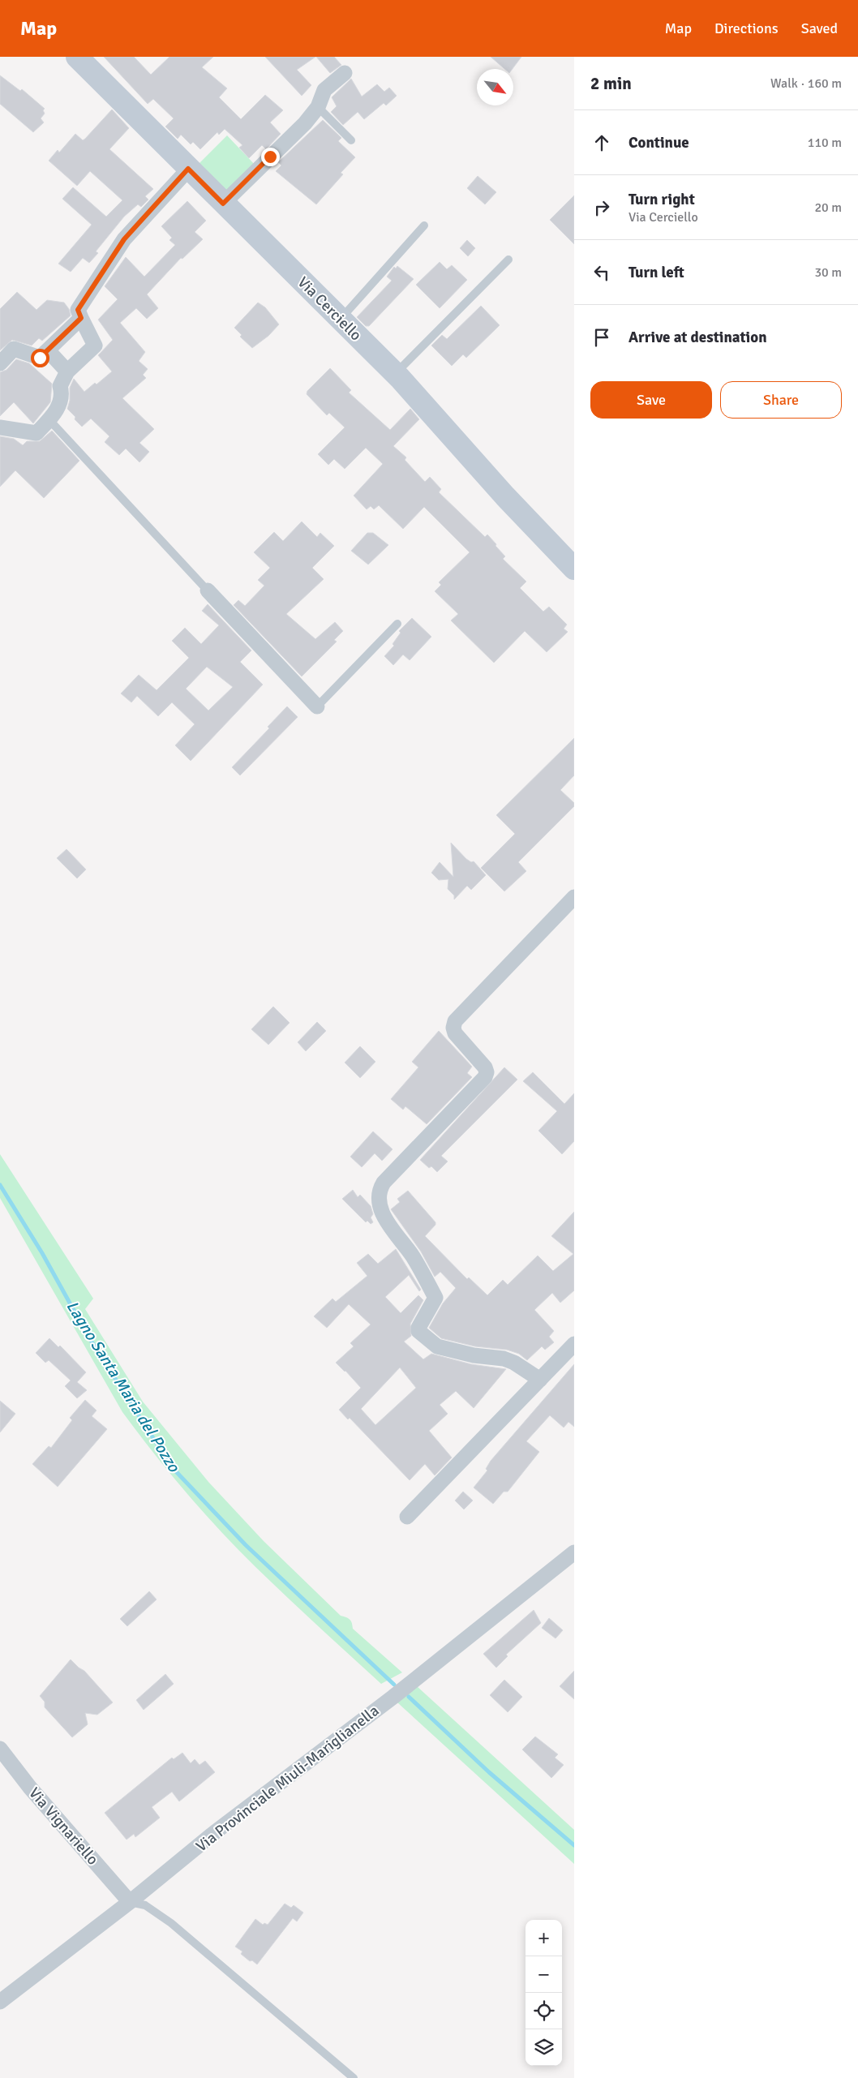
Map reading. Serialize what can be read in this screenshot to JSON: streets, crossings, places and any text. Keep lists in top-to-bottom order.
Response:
{
  "streets": {
    "street": ["Via Cerciello", "Via Provinciale Miuli-Mariglianella", "Via Vignariello"]
  },
  "crossings": [
    ["Via Provinciale Miuli-Mariglianella", "Via Vignariello"]
  ],
  "water": ["Lagno Santa Maria del Pozzo"],
  "north": "bottom right",
  "page": {
    "header": "Map",
    "nav": ["Map", "Directions", "Saved"],
    "heading": ["2 min", "Walk · 160 m"],
    "list": [
      ["Continue", "110 m"],
      ["Turn right", "Via Cerciello", "20 m"],
      ["Turn left", "30 m"],
      "Arrive at destination"
    ],
    "buttons": ["Save", "Share"],
    "map_buttons": ["+", "−"]
  }
}
